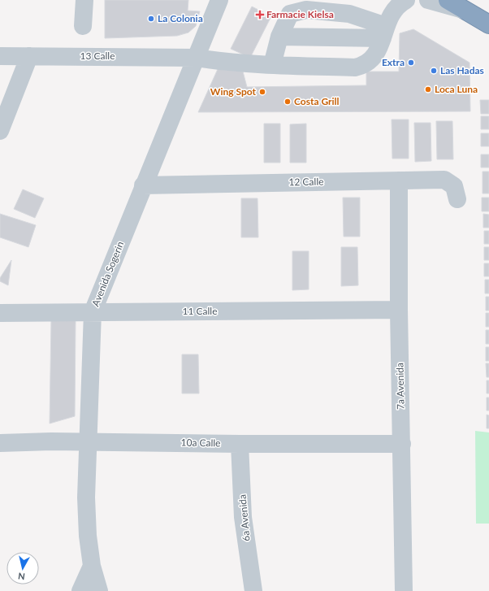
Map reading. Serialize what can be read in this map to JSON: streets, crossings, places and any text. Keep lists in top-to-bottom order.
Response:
{
  "streets": {
    "street": [
      "13 Calle",
      "12 Calle",
      "Avenida Sogerin",
      "11 Calle",
      "7a Avenida",
      "10a Calle",
      "6a Avenida"
    ]
  },
  "crossings": [
    ["13 Calle", "Avenida Sogerin"],
    ["12 Calle", "Avenida Sogerin"],
    ["12 Calle", "7a Avenida"],
    ["Avenida Sogerin", "11 Calle"],
    ["Avenida Sogerin", "10a Calle"],
    ["11 Calle", "7a Avenida"],
    ["7a Avenida", "10a Calle"],
    ["10a Calle", "6a Avenida"]
  ],
  "places": {
    "health": ["Farmacie Kielsa"],
    "other": [
      "La Colonia",
      "Extra",
      "Las Hadas",
      "Loca Luna",
      "Wing Spot",
      "Costa Grill"
    ]
  },
  "north": "bottom"
}
